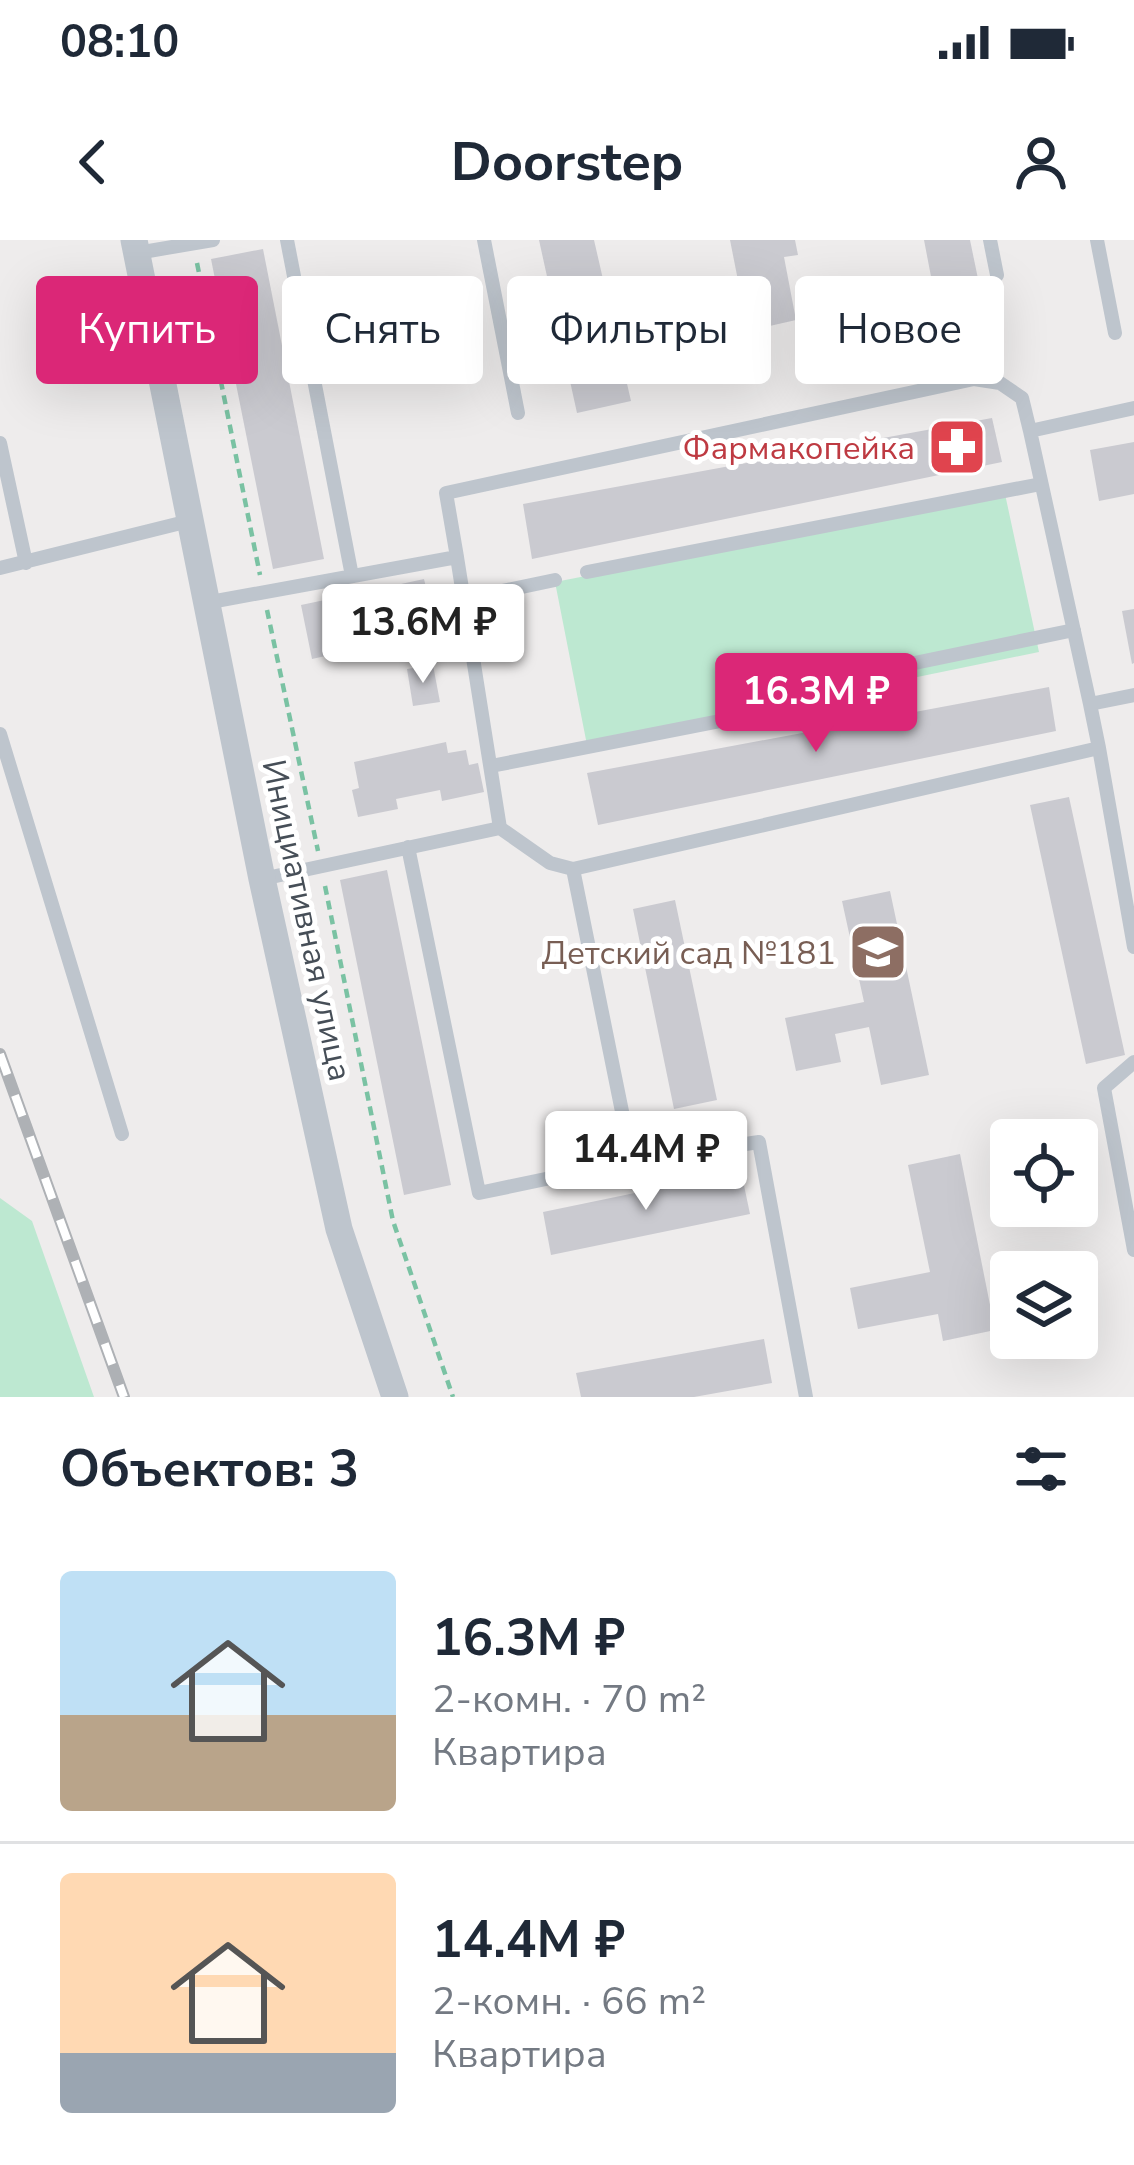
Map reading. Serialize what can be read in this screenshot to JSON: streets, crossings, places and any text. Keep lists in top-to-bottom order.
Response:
{
  "streets": {
    "street": ["Инициативная улица"]
  },
  "places": {
    "pharmacy": ["Фармакопейка"],
    "school or university": ["Детский сад №181"]
  },
  "page": {
    "status": "08:10",
    "header": "Doorstep",
    "chip": [
      "Купить",
      "Снять",
      "Фильтры",
      "Новое"
    ],
    "price": ["13.6M ₽", "16.3M ₽", "14.4M ₽"],
    "heading": "Объектов: 3",
    "list": [
      {
        "name": "16.3M ₽",
        "note": "2-комн. · 70 m² · Квартира"
      },
      {
        "name": "14.4M ₽",
        "note": "2-комн. · 66 m² · Квартира"
      }
    ]
  }
}
